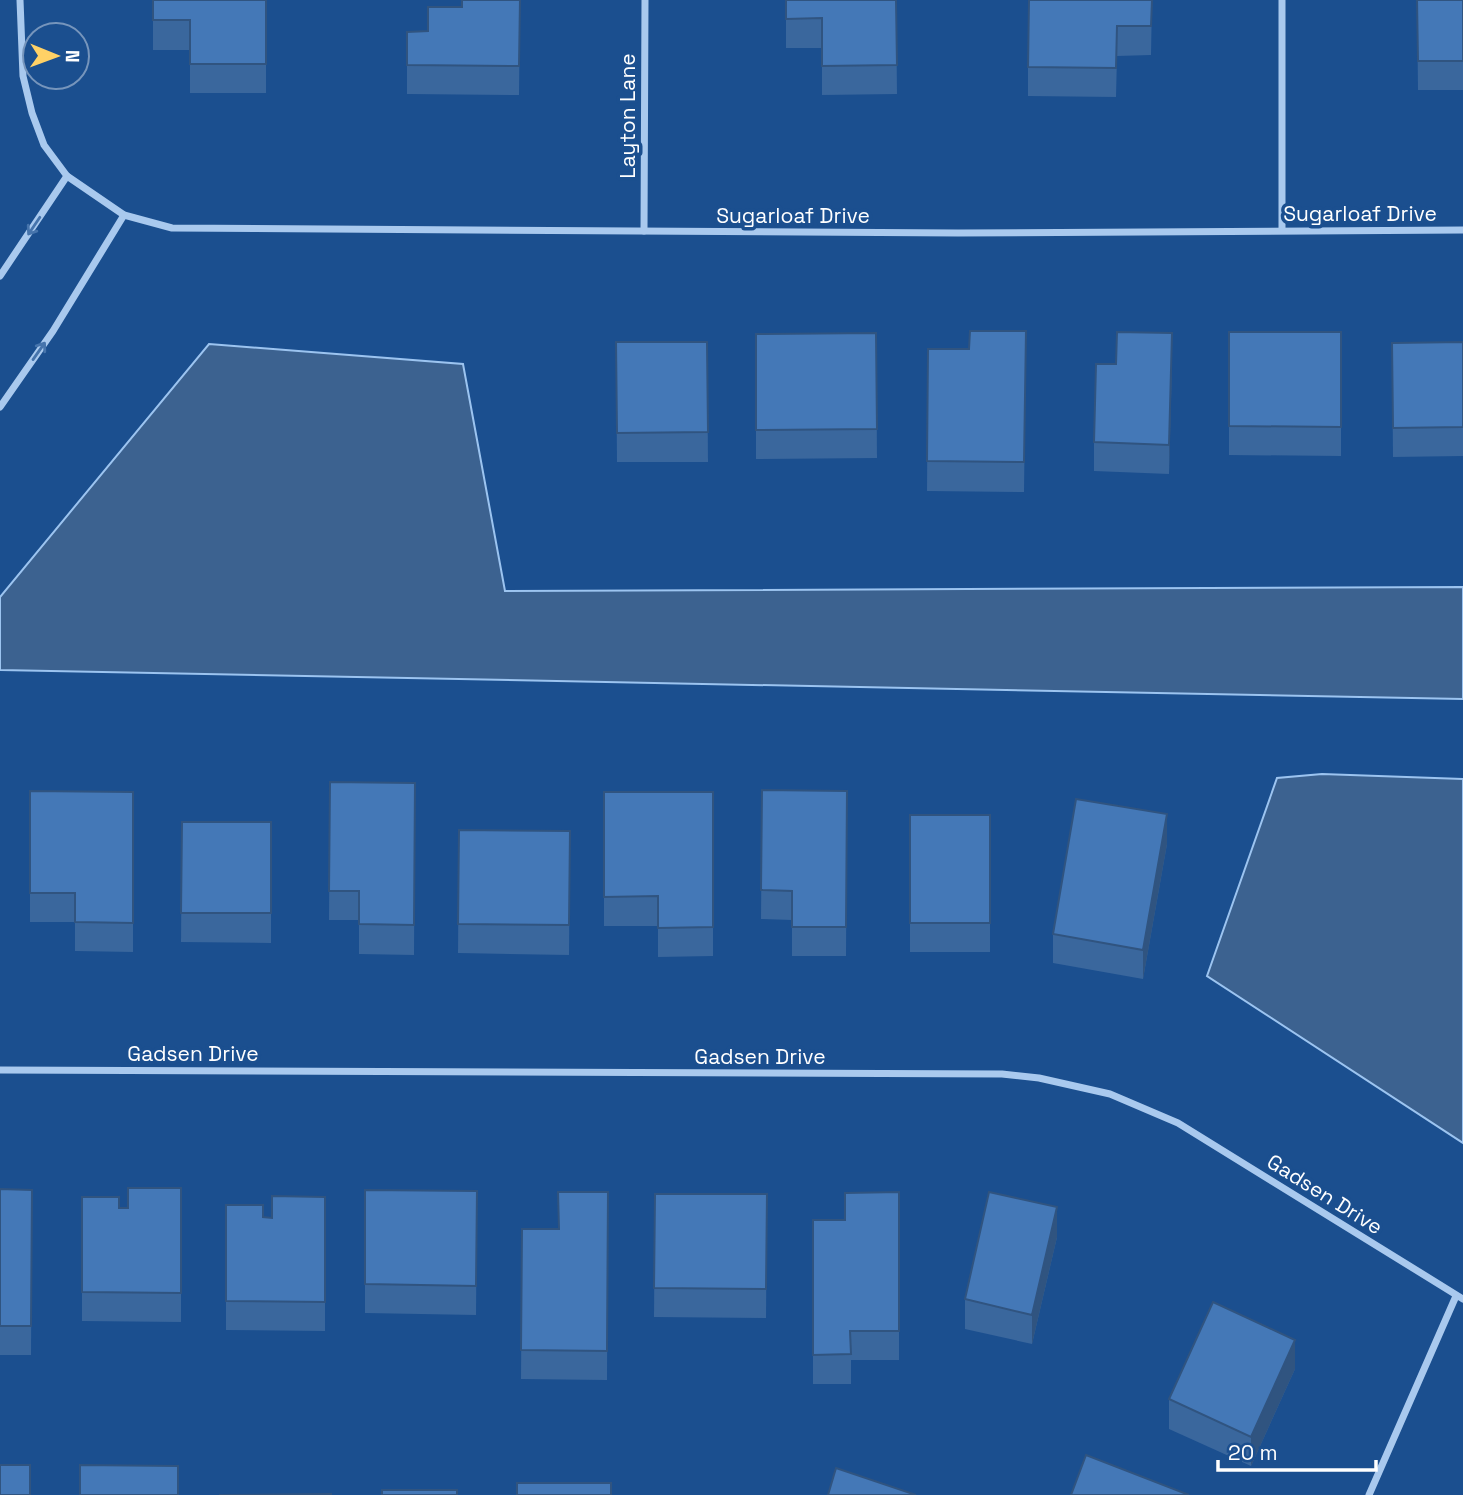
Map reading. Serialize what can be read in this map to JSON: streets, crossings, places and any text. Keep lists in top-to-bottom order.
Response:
{
  "streets": {
    "street": ["Layton Lane", "Sugarloaf Drive", "Gadsen Drive"]
  },
  "crossings": [
    ["Layton Lane", "Sugarloaf Drive"]
  ],
  "scale_bar": "20 m",
  "north": "right"
}
